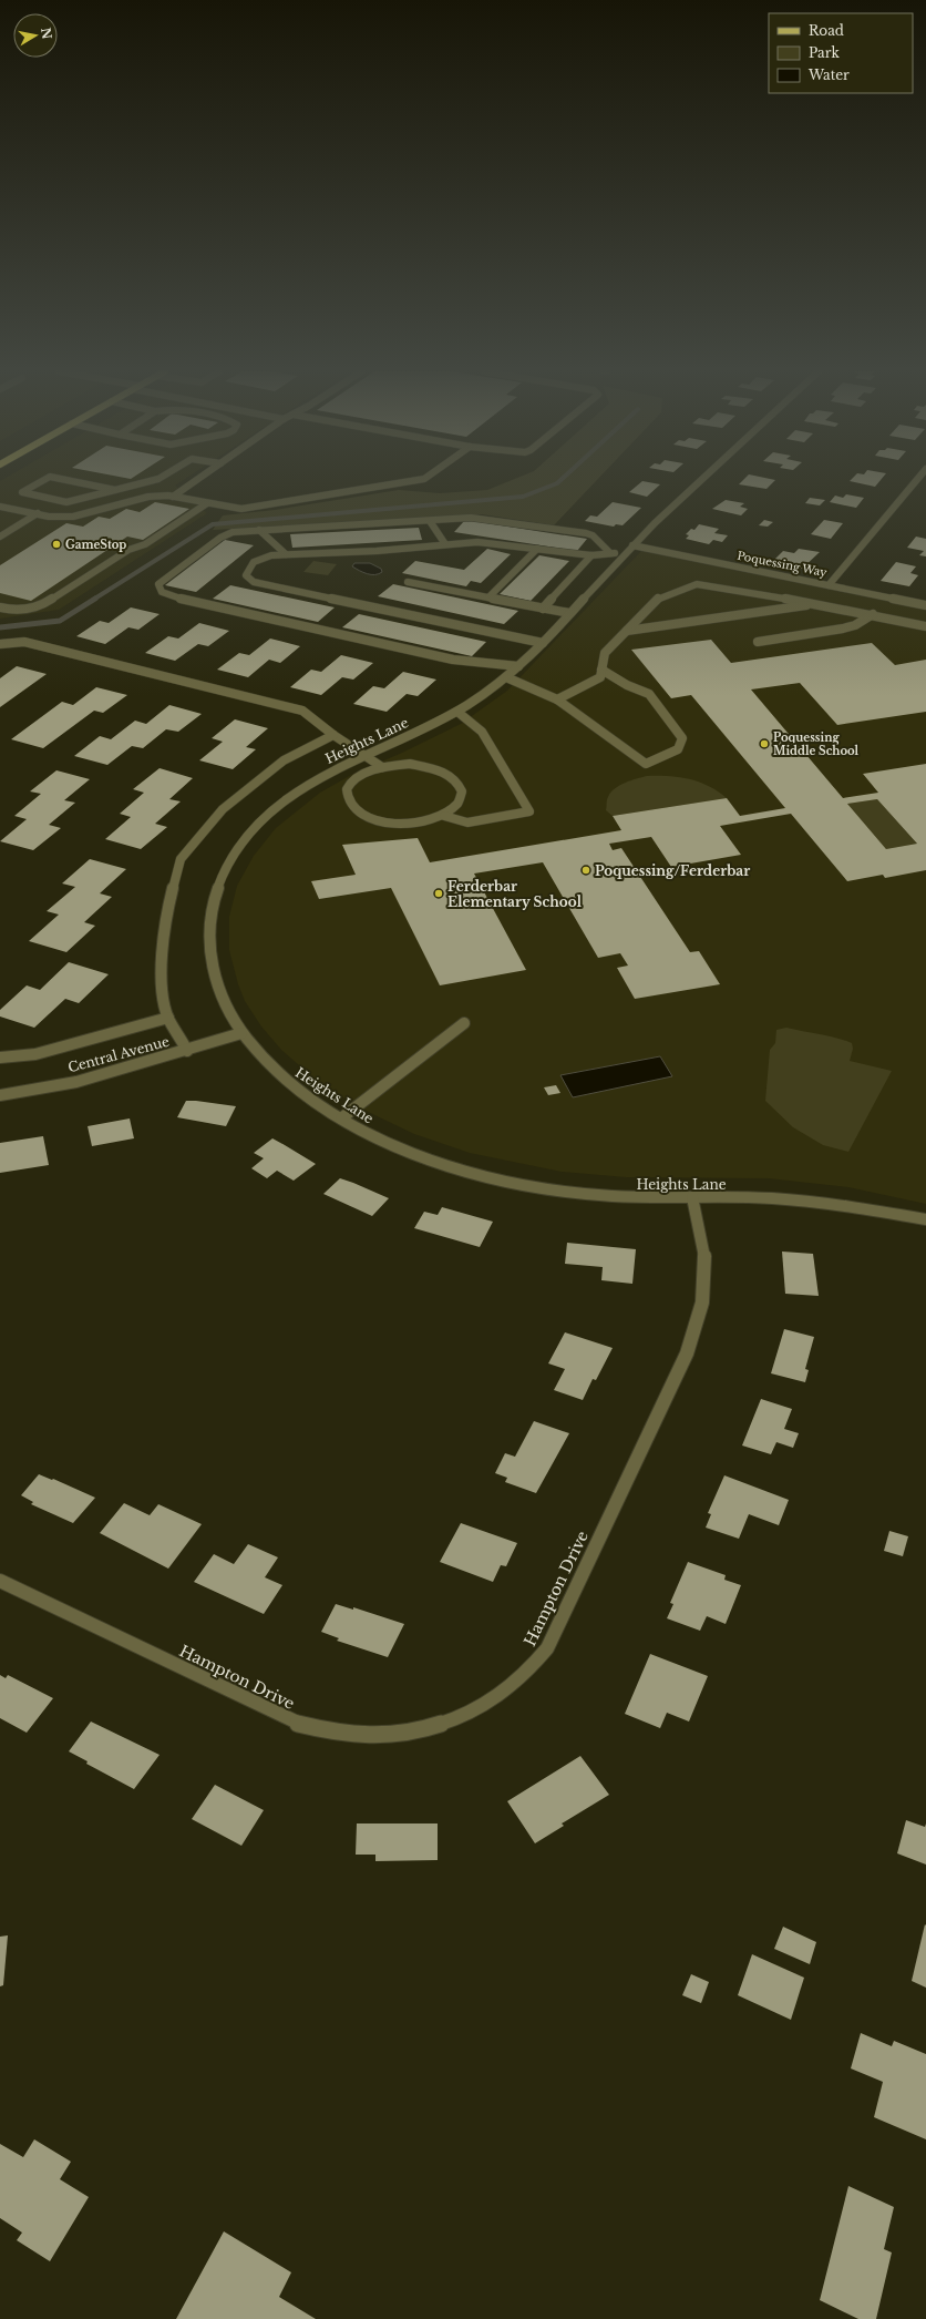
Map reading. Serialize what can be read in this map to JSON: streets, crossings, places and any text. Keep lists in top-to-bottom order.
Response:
{
  "streets": {
    "street": [
      "Poquessing Way",
      "Heights Lane",
      "Central Avenue",
      "Hampton Drive"
    ]
  },
  "crossings": [
    ["Poquessing Way", "Heights Lane"],
    ["Heights Lane", "Central Avenue"],
    ["Heights Lane", "Hampton Drive"]
  ],
  "places": [
    "GameStop",
    "Poquessing Middle School",
    "Poquessing/Ferderbar",
    "Ferderbar Elementary School"
  ],
  "legend": ["Road", "Park", "Water"],
  "north": "right"
}
